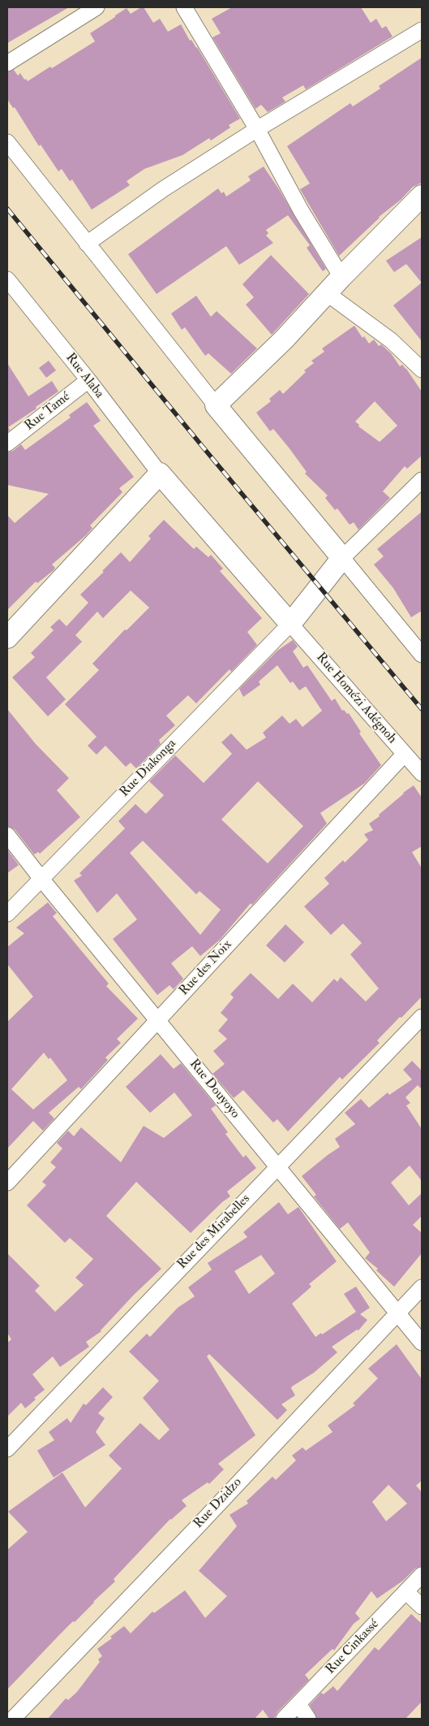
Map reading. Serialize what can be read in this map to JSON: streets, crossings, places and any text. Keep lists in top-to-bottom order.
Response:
{
  "streets": {
    "street": [
      "Rue Alaba",
      "Rue Tamé",
      "Rue Homézi Adégnoh",
      "Rue Diakonga",
      "Rue des Noix",
      "Rue Douyoyo",
      "Rue des Mirabelles",
      "Rue Dzidzo",
      "Rue Cinkassé"
    ]
  },
  "crossings": [
    ["Rue Alaba", "Rue Tamé"],
    ["Rue Homézi Adégnoh", "Rue Diakonga"],
    ["Rue Homézi Adégnoh", "Rue des Noix"],
    ["Rue Diakonga", "Rue Douyoyo"],
    ["Rue des Noix", "Rue Douyoyo"],
    ["Rue Douyoyo", "Rue des Mirabelles"],
    ["Rue Douyoyo", "Rue Dzidzo"]
  ]
}
